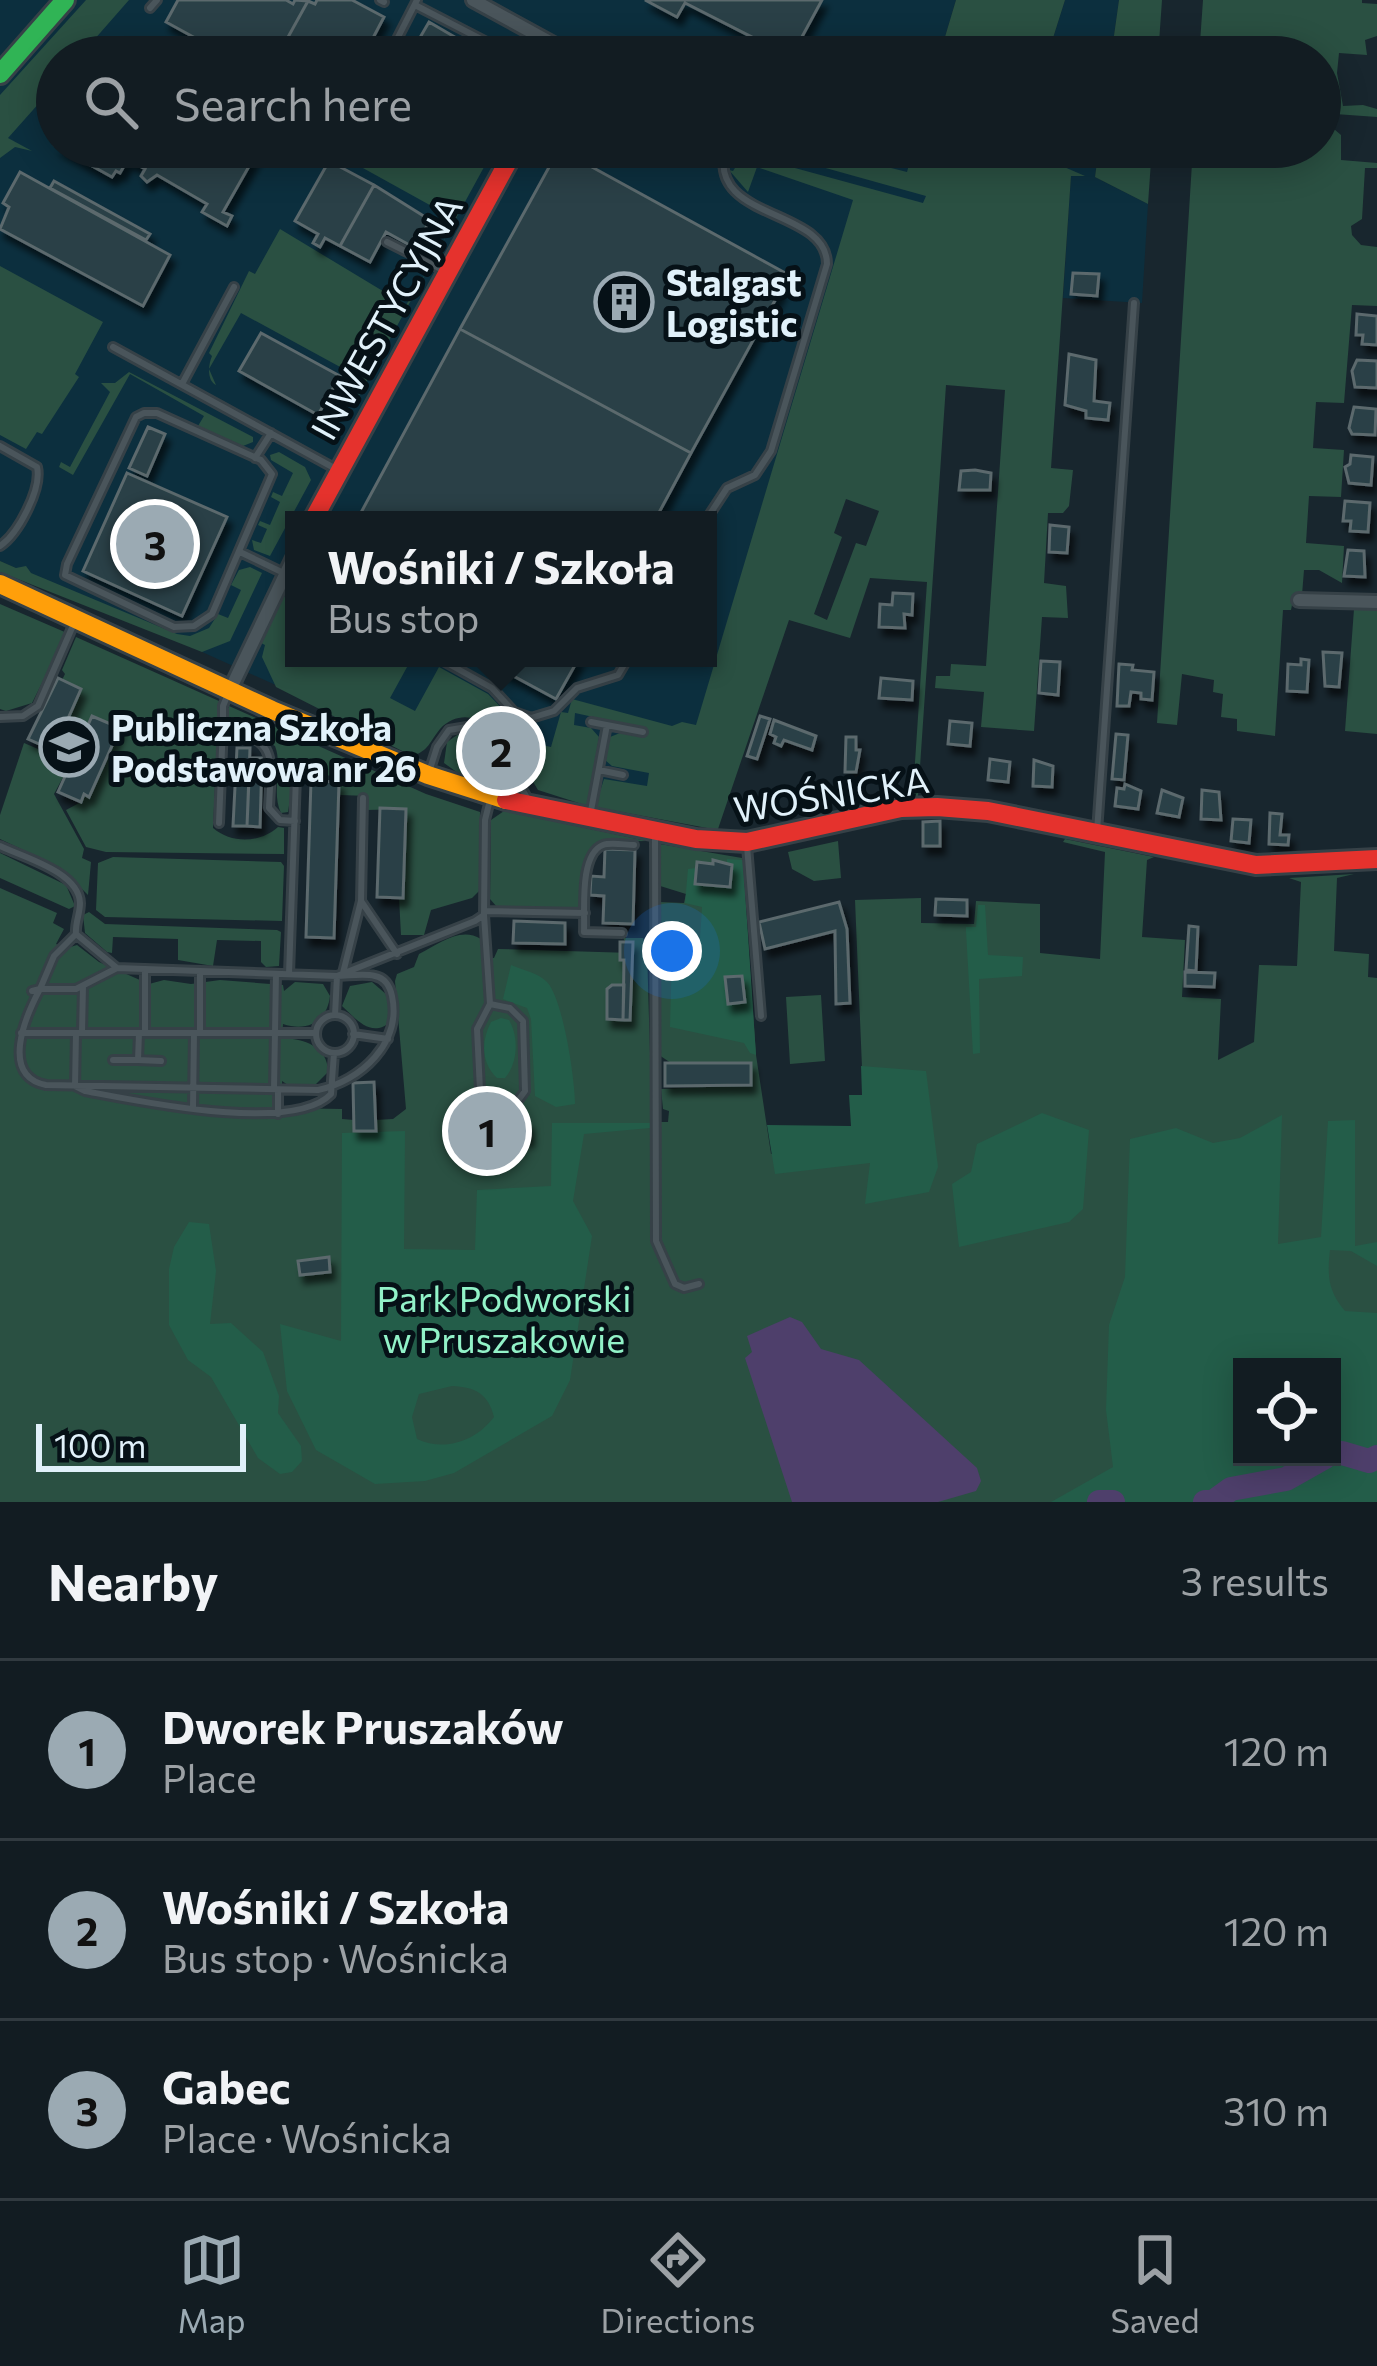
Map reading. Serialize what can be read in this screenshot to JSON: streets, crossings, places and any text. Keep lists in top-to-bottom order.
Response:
{
  "streets": {
    "street": ["INWESTYCYJNA", "WOŚNICKA"]
  },
  "parks": ["Park Podworski w Pruszakowie"],
  "places": {
    "building": ["Stalgast Logistic"],
    "school or university": ["Publiczna Szkoła Podstawowa nr 26"]
  },
  "scale_bar": "100 m",
  "page": {
    "search": "Search here",
    "pins": ["3", "2", "1"],
    "popup": ["Wośniki / Szkoła", "Bus stop"],
    "scale": "100 m",
    "heading": ["Nearby", "3 results"],
    "list": [
      {
        "mark": "1",
        "name": "Dworek Pruszaków",
        "note": "Place",
        "value": "120 m"
      },
      {
        "mark": "2",
        "name": "Wośniki / Szkoła",
        "note": "Bus stop · Wośnicka",
        "value": "120 m"
      },
      {
        "mark": "3",
        "name": "Gabec",
        "note": "Place · Wośnicka",
        "value": "310 m"
      }
    ],
    "nav": ["Map", "Directions", "Saved"]
  }
}
